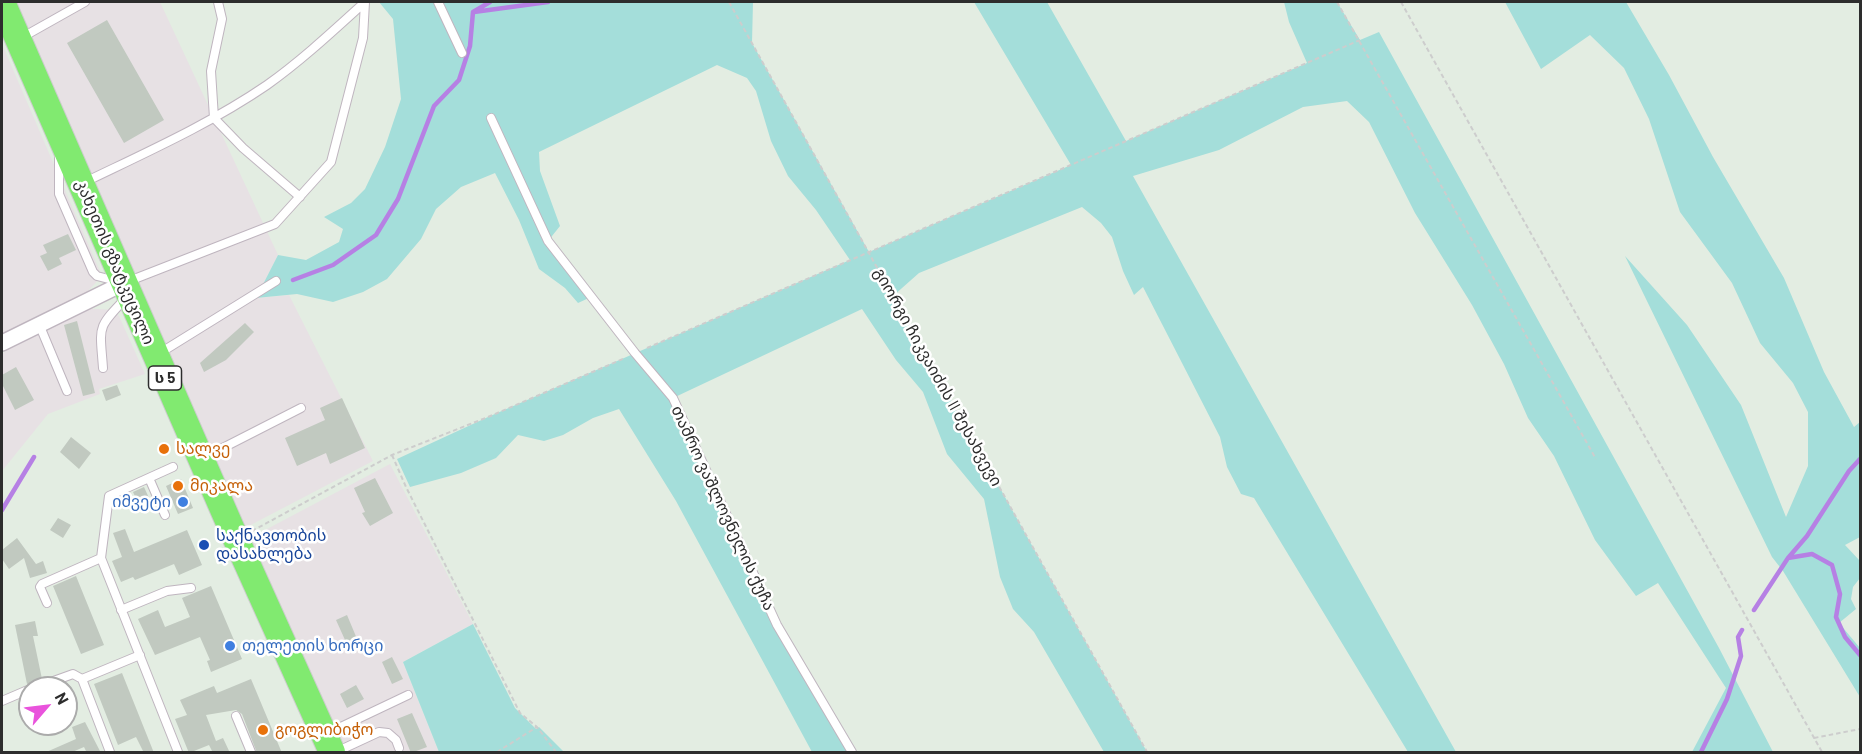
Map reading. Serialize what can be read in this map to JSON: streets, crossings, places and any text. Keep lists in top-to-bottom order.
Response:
{
  "streets": {
    "highway": ["კახეთის გზატკეცილი", "ს 5"],
    "lane": ["თამრო ვაშლოვნელის ქუჩა"],
    "path": ["გიორგი ჩიკვაიძის II შესახვევი"]
  },
  "places": [
    "სალვე",
    "მიკალა",
    "იმვეტი",
    "საქნავთობის დასახლება",
    "თელეთის ხორცი",
    "გოგლიბიჭო"
  ],
  "north": "top right"
}
